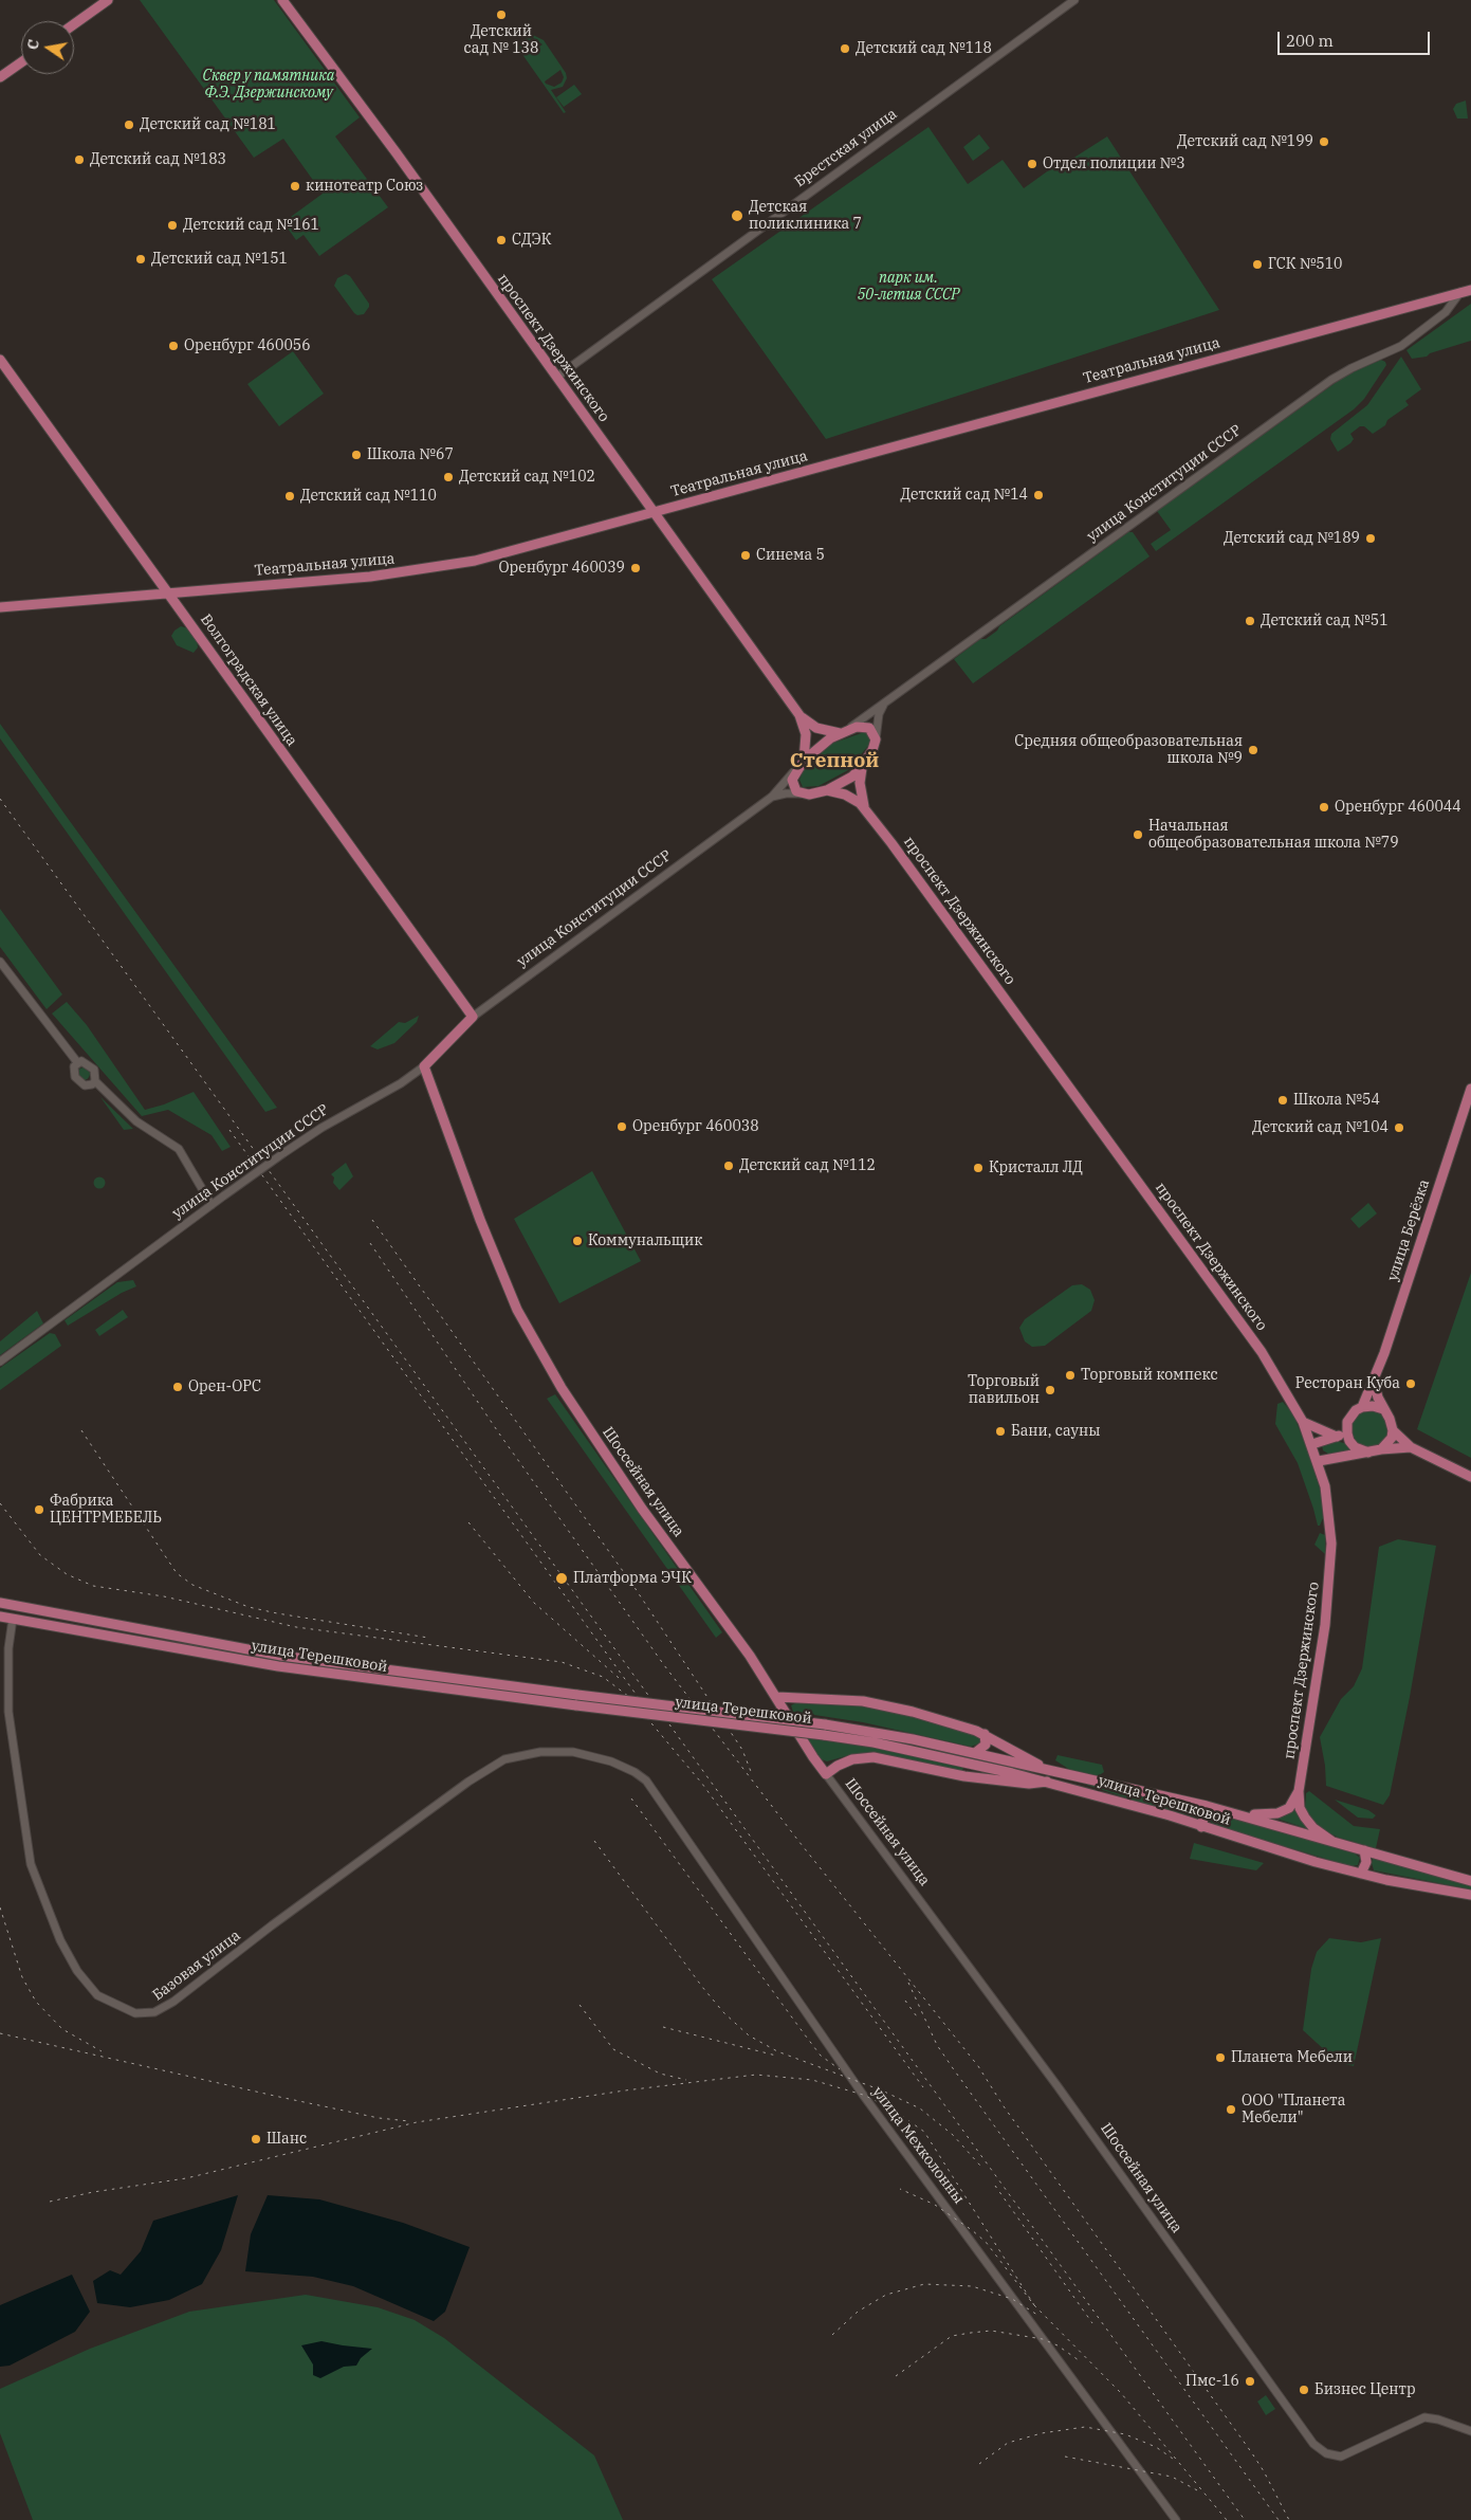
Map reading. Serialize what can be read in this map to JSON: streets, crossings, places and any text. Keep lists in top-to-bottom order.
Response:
{
  "streets": {
    "main road": [
      "проспект Дзержинского",
      "Театральная улица",
      "улица Конституции СССР",
      "Волгоградская улица",
      "улица Берёзка",
      "Шоссейная улица",
      "улица Терешковой"
    ],
    "street": ["Брестская улица", "Базовая улица", "улица Мехколонны"]
  },
  "crossings": [
    ["Брестская улица", "проспект Дзержинского"],
    ["проспект Дзержинского", "Театральная улица"],
    ["проспект Дзержинского", "улица Конституции СССР"],
    ["Театральная улица", "улица Конституции СССР"],
    ["Театральная улица", "Волгоградская улица"],
    ["улица Конституции СССР", "Волгоградская улица"],
    ["улица Конституции СССР", "Шоссейная улица"],
    ["улица Терешковой", "Базовая улица"],
    ["Базовая улица", "улица Мехколонны"]
  ],
  "districts": ["Степной"],
  "parks": ["Сквер у памятника Ф.Э. Дзержинскому", "парк им. 50-летия СССР"],
  "places": [
    "Детский сад № 138",
    "Детский сад №118",
    "Детский сад №181",
    "Детский сад №199",
    "Детский сад №183",
    "Отдел полиции №3",
    "кинотеатр Союз",
    "Детская поликлиника 7",
    "Детский сад №161",
    "СДЭК",
    "Детский сад №151",
    "ГСК №510",
    "Оренбург 460056",
    "Школа №67",
    "Детский сад №102",
    "Детский сад №14",
    "Детский сад №110",
    "Детский сад №189",
    "Синема 5",
    "Оренбург 460039",
    "Детский сад №51",
    "Средняя общеобразовательная школа №9",
    "Оренбург 460044",
    "Начальная общеобразовательная школа №79",
    "Школа №54",
    "Оренбург 460038",
    "Детский сад №104",
    "Детский сад №112",
    "Кристалл ЛД",
    "Коммунальщик",
    "Торговый компекс",
    "Ресторан Куба",
    "Орен-ОРС",
    "Торговый павильон",
    "Бани, сауны",
    "Фабрика ЦЕНТРМЕБЕЛЬ",
    "Платформа ЭЧК",
    "Планета Мебели",
    "ООО \"Планета Мебели\"",
    "Шанс",
    "Пмс-16",
    "Бизнес Центр"
  ],
  "scale_bar": "200 m",
  "north": "left"
}
